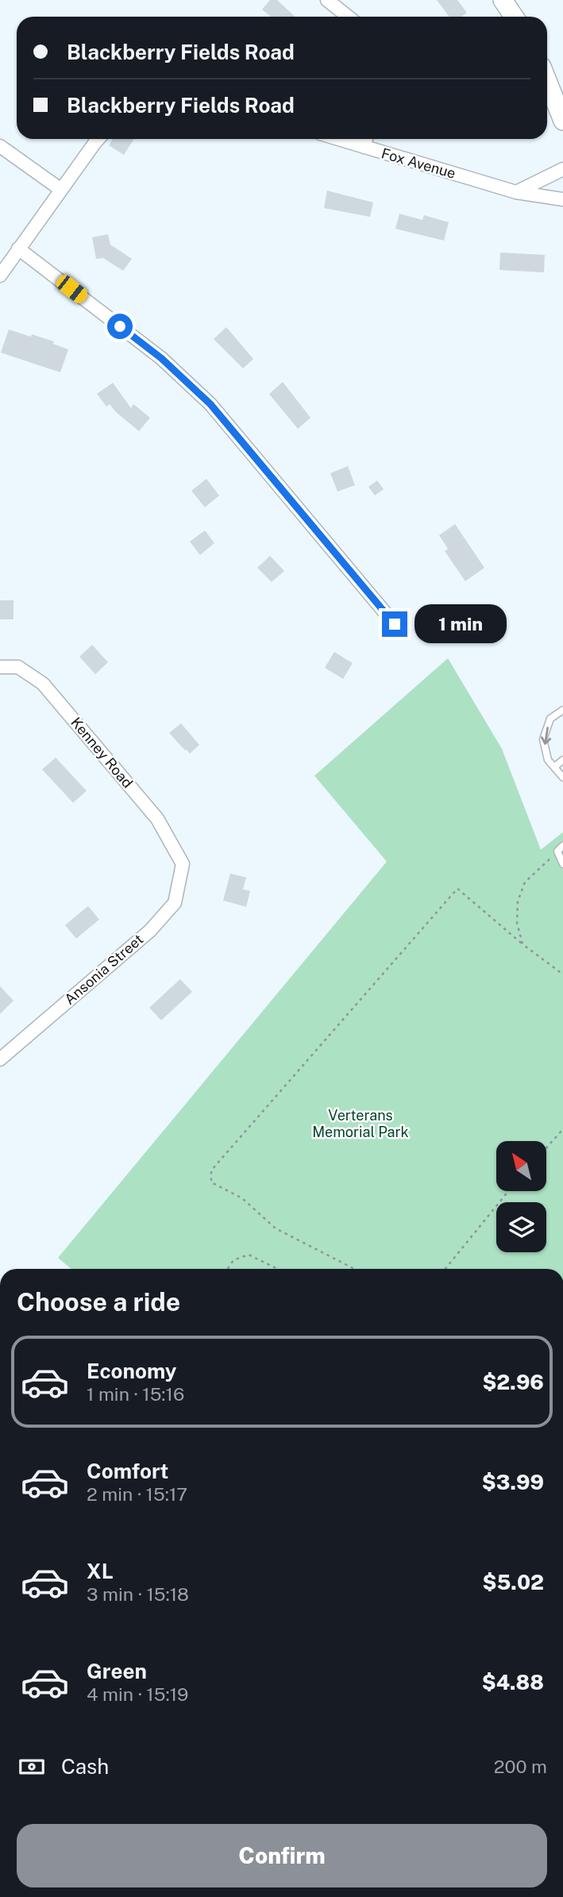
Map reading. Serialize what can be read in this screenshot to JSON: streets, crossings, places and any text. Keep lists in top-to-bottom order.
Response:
{
  "streets": {
    "street": ["Fox Avenue", "Kenney Road", "Ansonia Street"]
  },
  "crossings": [
    ["Kenney Road", "Ansonia Street"]
  ],
  "parks": ["Verterans Memorial Park"],
  "north": "top left",
  "page": {
    "banner": ["Blackberry Fields Road", "Blackberry Fields Road"],
    "bubble": "1 min",
    "heading": "Choose a ride",
    "list": [
      {
        "name": "Economy",
        "note": "1 min · 15:16",
        "value": "$2.96"
      },
      {
        "name": "Comfort",
        "note": "2 min · 15:17",
        "value": "$3.99"
      },
      {
        "name": "XL",
        "note": "3 min · 15:18",
        "value": "$5.02"
      },
      {
        "name": "Green",
        "note": "4 min · 15:19",
        "value": "$4.88"
      }
    ],
    "pay": ["Cash", "200 m"],
    "buttons": "Confirm"
  }
}
